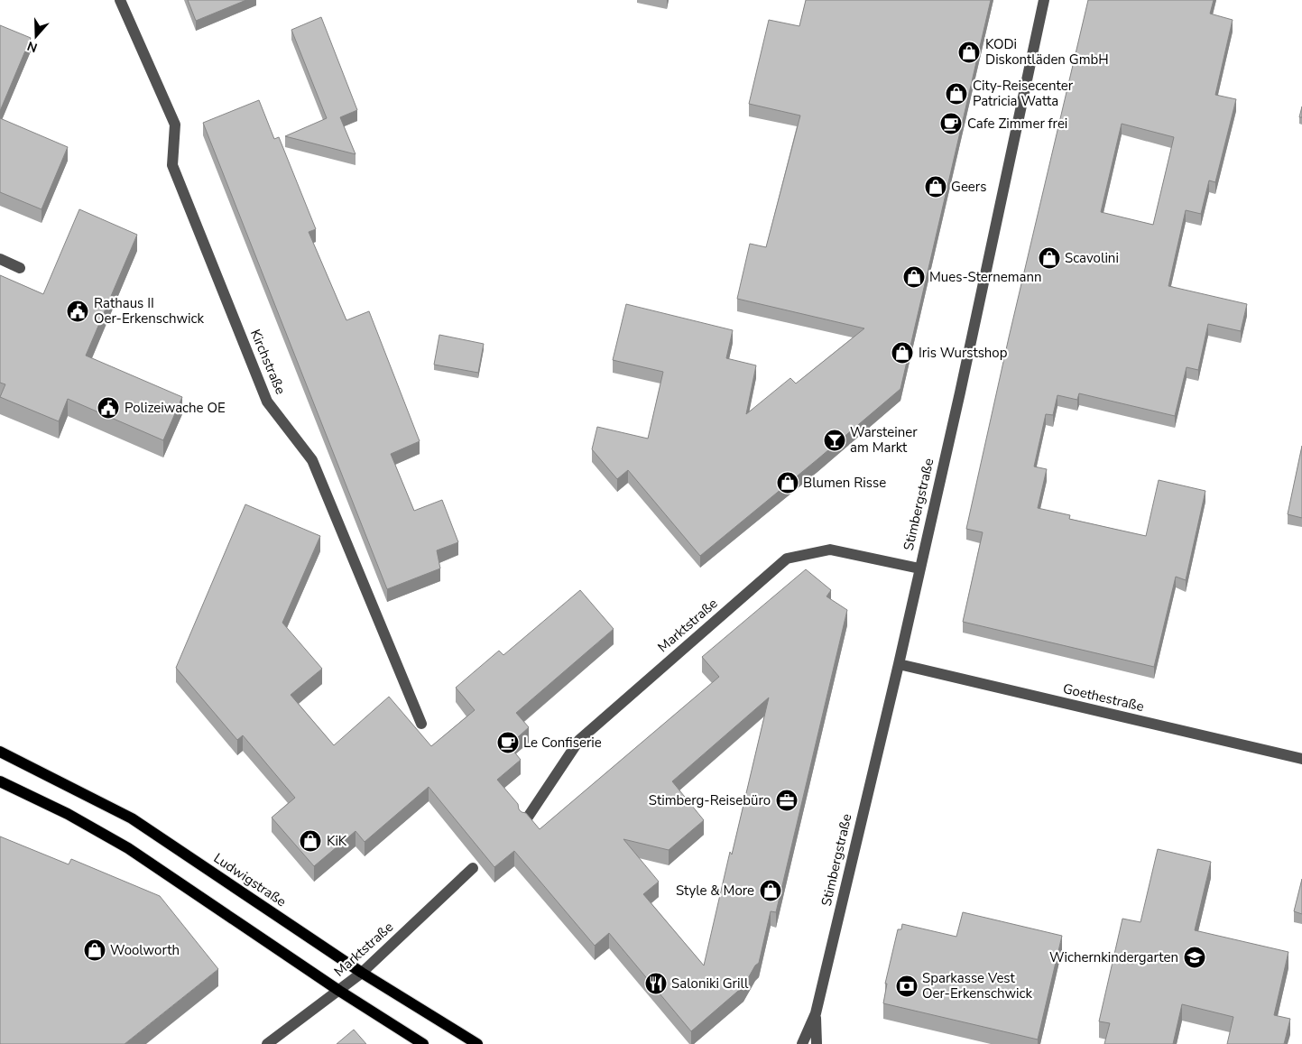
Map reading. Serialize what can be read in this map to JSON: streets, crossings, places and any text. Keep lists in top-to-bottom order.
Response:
{
  "streets": {
    "main road": ["Ludwigstraße"],
    "street": [
      "Kirchstraße",
      "Stimbergstraße",
      "Marktstraße",
      "Goethestraße"
    ]
  },
  "crossings": [
    ["Stimbergstraße", "Marktstraße"],
    ["Stimbergstraße", "Goethestraße"],
    ["Marktstraße", "Ludwigstraße"]
  ],
  "places": {
    "shop": [
      "KODi Diskontläden GmbH",
      "City-Reisecenter Patricia Watta",
      "Geers",
      "Scavolini",
      "Mues-Sternemann",
      "Iris Wurstshop",
      "Blumen Risse",
      "KiK",
      "Style & More",
      "Woolworth"
    ],
    "cafe": ["Cafe Zimmer frei", "Le Confiserie"],
    "public building": ["Rathaus II Oer-Erkenschwick", "Polizeiwache OE"],
    "bar": ["Warsteiner am Markt"],
    "office": ["Stimberg-Reisebüro"],
    "school or university": ["Wichernkindergarten"],
    "restaurant": ["Saloniki Grill"],
    "bank": ["Sparkasse Vest Oer-Erkenschwick"]
  },
  "north": "bottom"
}
